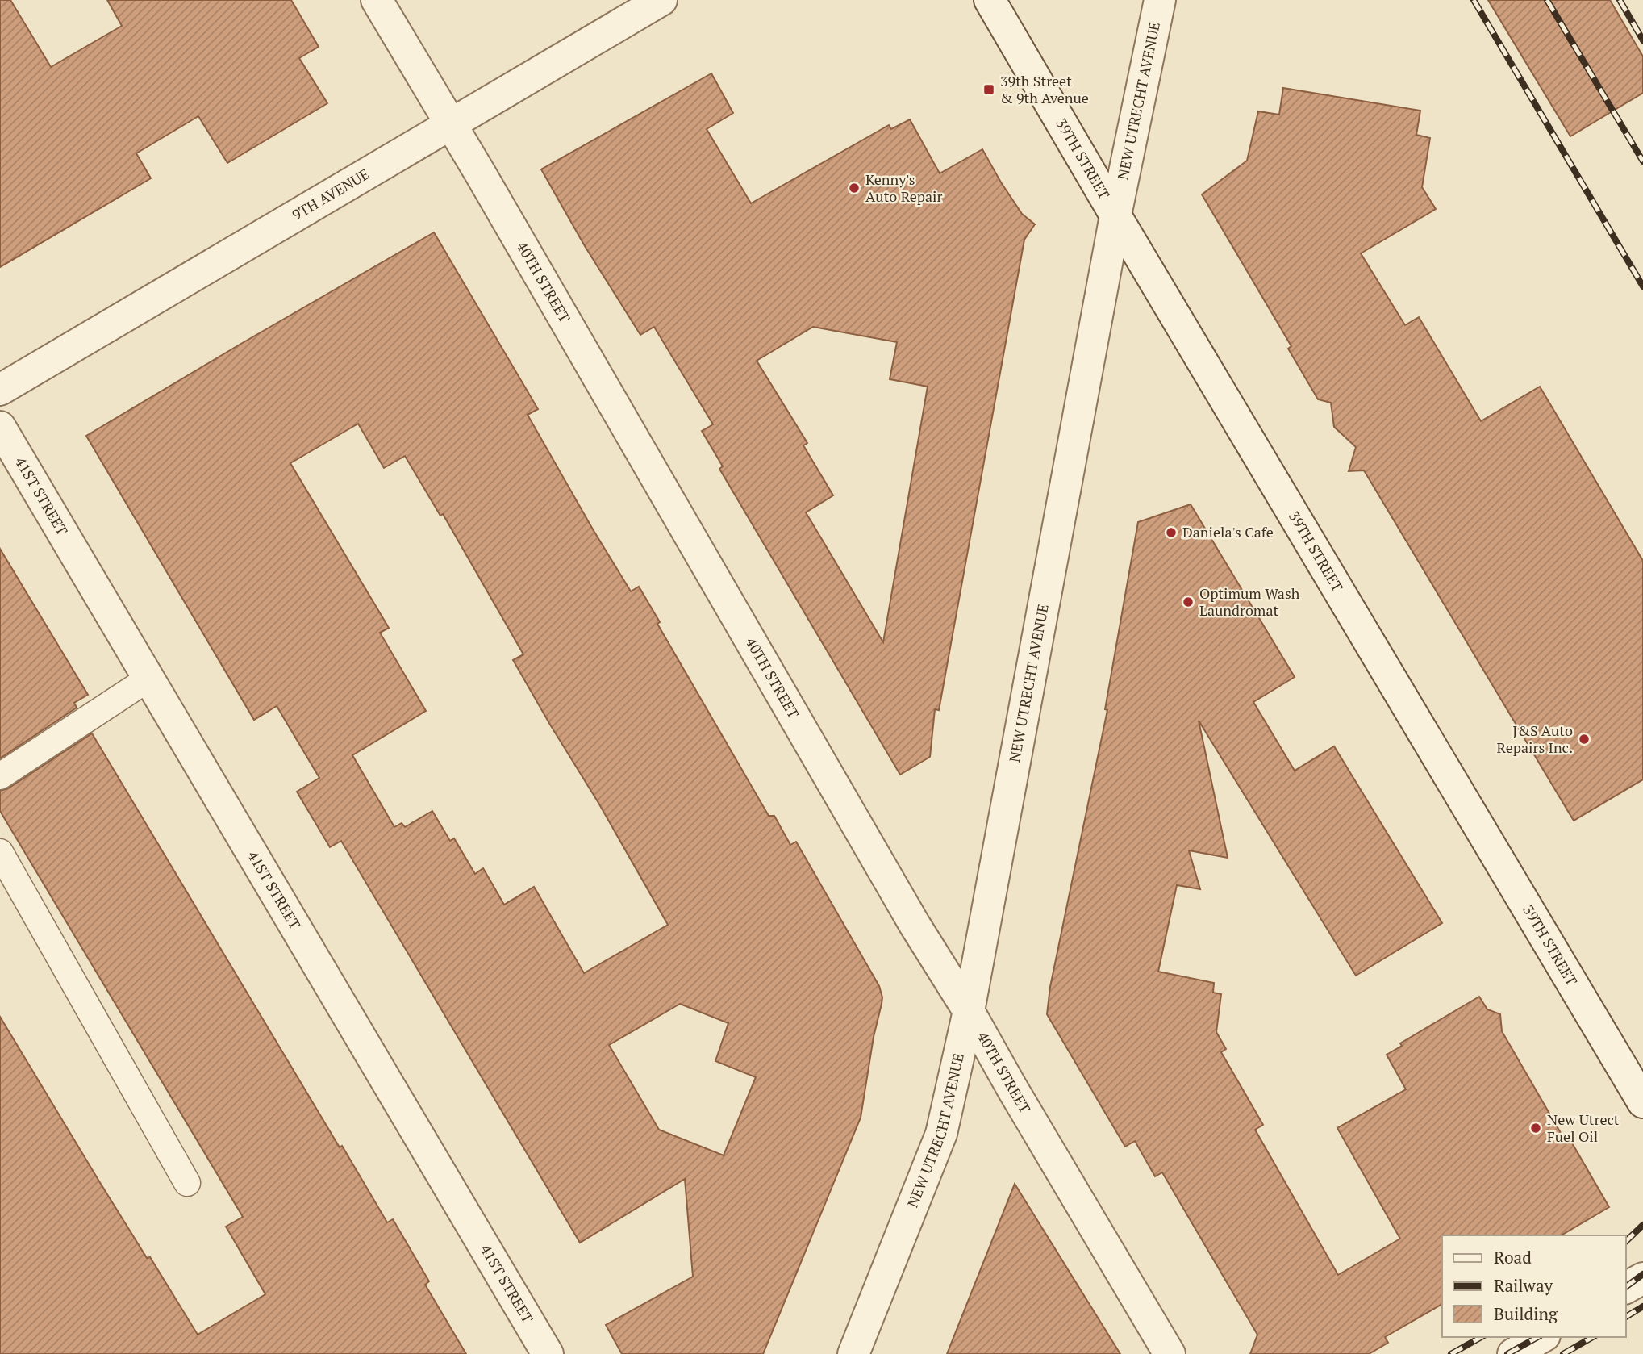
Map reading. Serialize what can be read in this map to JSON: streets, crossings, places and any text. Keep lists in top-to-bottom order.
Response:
{
  "streets": {
    "street": [
      "NEW UTRECHT AVENUE",
      "39TH STREET",
      "9TH AVENUE",
      "40TH STREET",
      "41ST STREET"
    ]
  },
  "crossings": [
    ["NEW UTRECHT AVENUE", "39TH STREET"],
    ["NEW UTRECHT AVENUE", "40TH STREET"],
    ["9TH AVENUE", "40TH STREET"]
  ],
  "places": {
    "transit": ["39th Street & 9th Avenue"],
    "other": [
      "Kenny's Auto Repair",
      "Daniela's Cafe",
      "Optimum Wash Laundromat",
      "J&S Auto Repairs Inc.",
      "New Utrect Fuel Oil"
    ]
  },
  "legend": ["Road", "Railway", "Building"]
}
